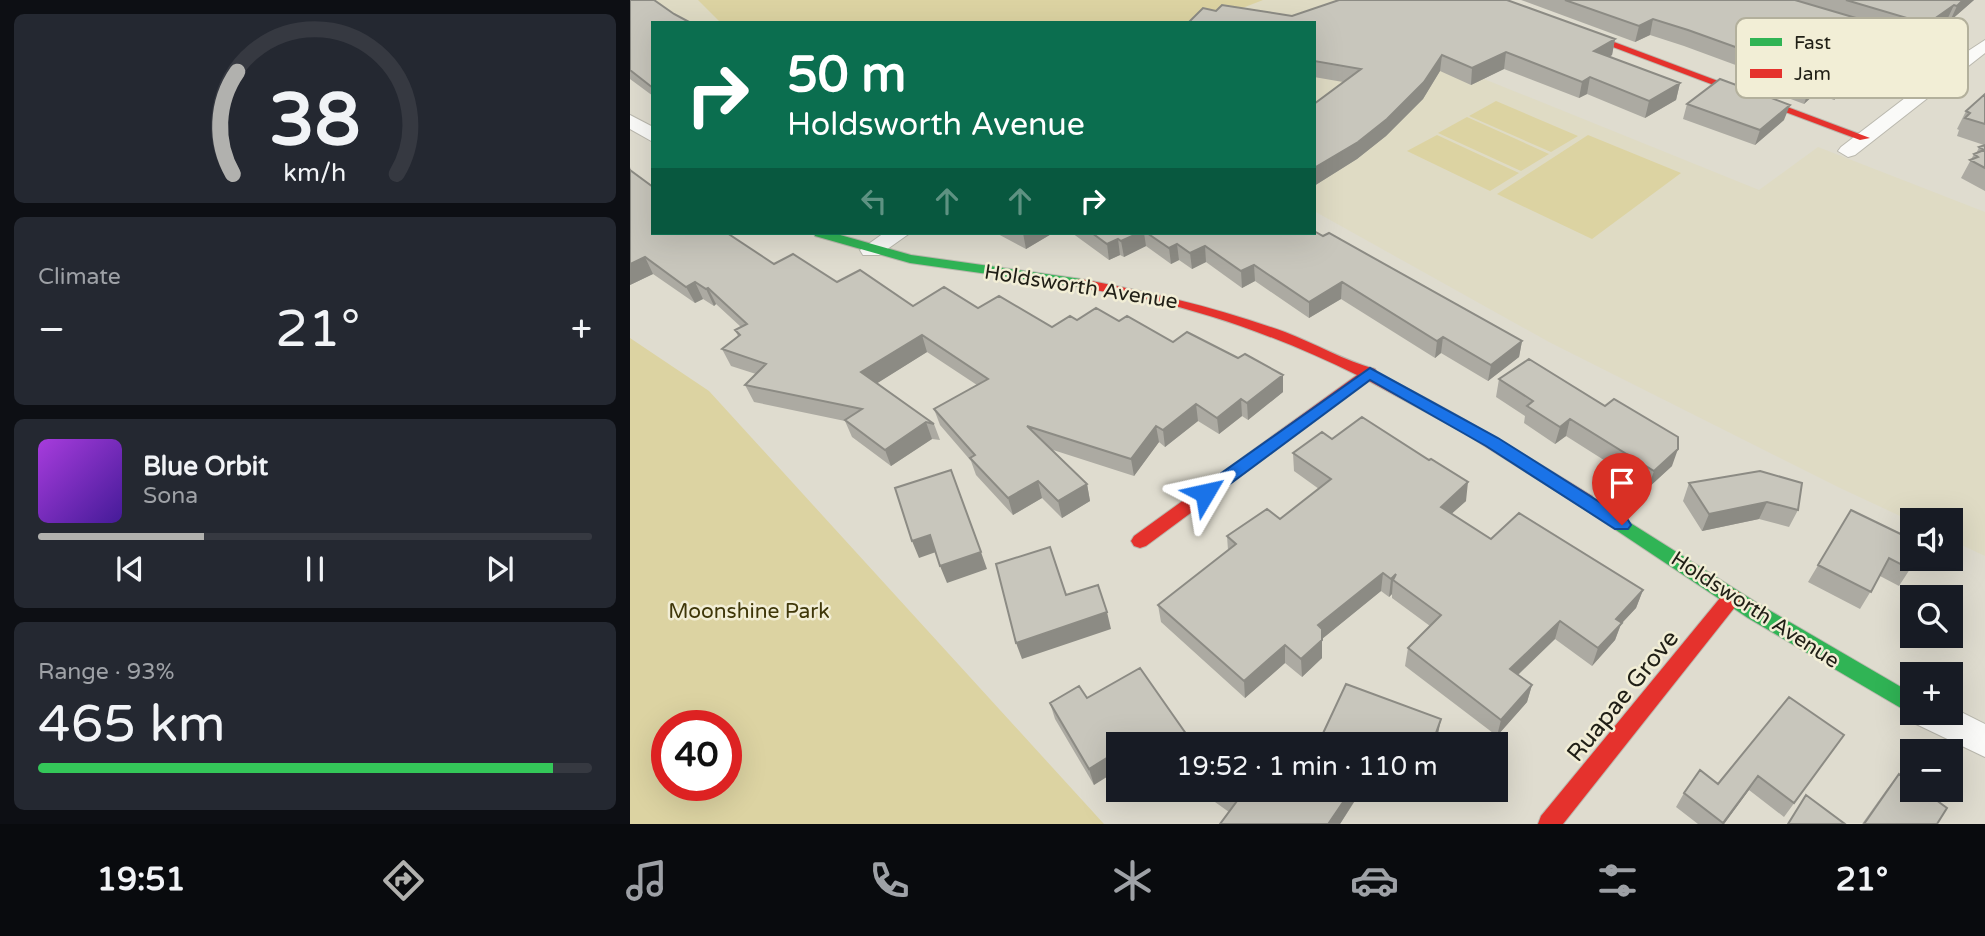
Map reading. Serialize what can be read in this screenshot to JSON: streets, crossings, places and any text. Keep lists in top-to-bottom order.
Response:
{
  "streets": {
    "street": ["Holdsworth Avenue", "Ruapae Grove"]
  },
  "crossings": [
    ["Holdsworth Avenue", "Ruapae Grove"]
  ],
  "parks": ["Moonshine Park"],
  "legend": ["Fast", "Jam"],
  "page": {
    "turn": ["50 m", "Holdsworth Avenue"],
    "tile": [
      "Climate",
      ["Range · 93%", "465 km"]
    ],
    "heat": ["−", "21°", "+"],
    "song": ["Blue Orbit", "Sona"],
    "map_buttons": ["+", "−"],
    "limit": "40",
    "trip": "19:52 · 1 min · 110 m",
    "tabs": ["19:51", "21°"],
    "gauge": ["38", "km/h"]
  }
}
